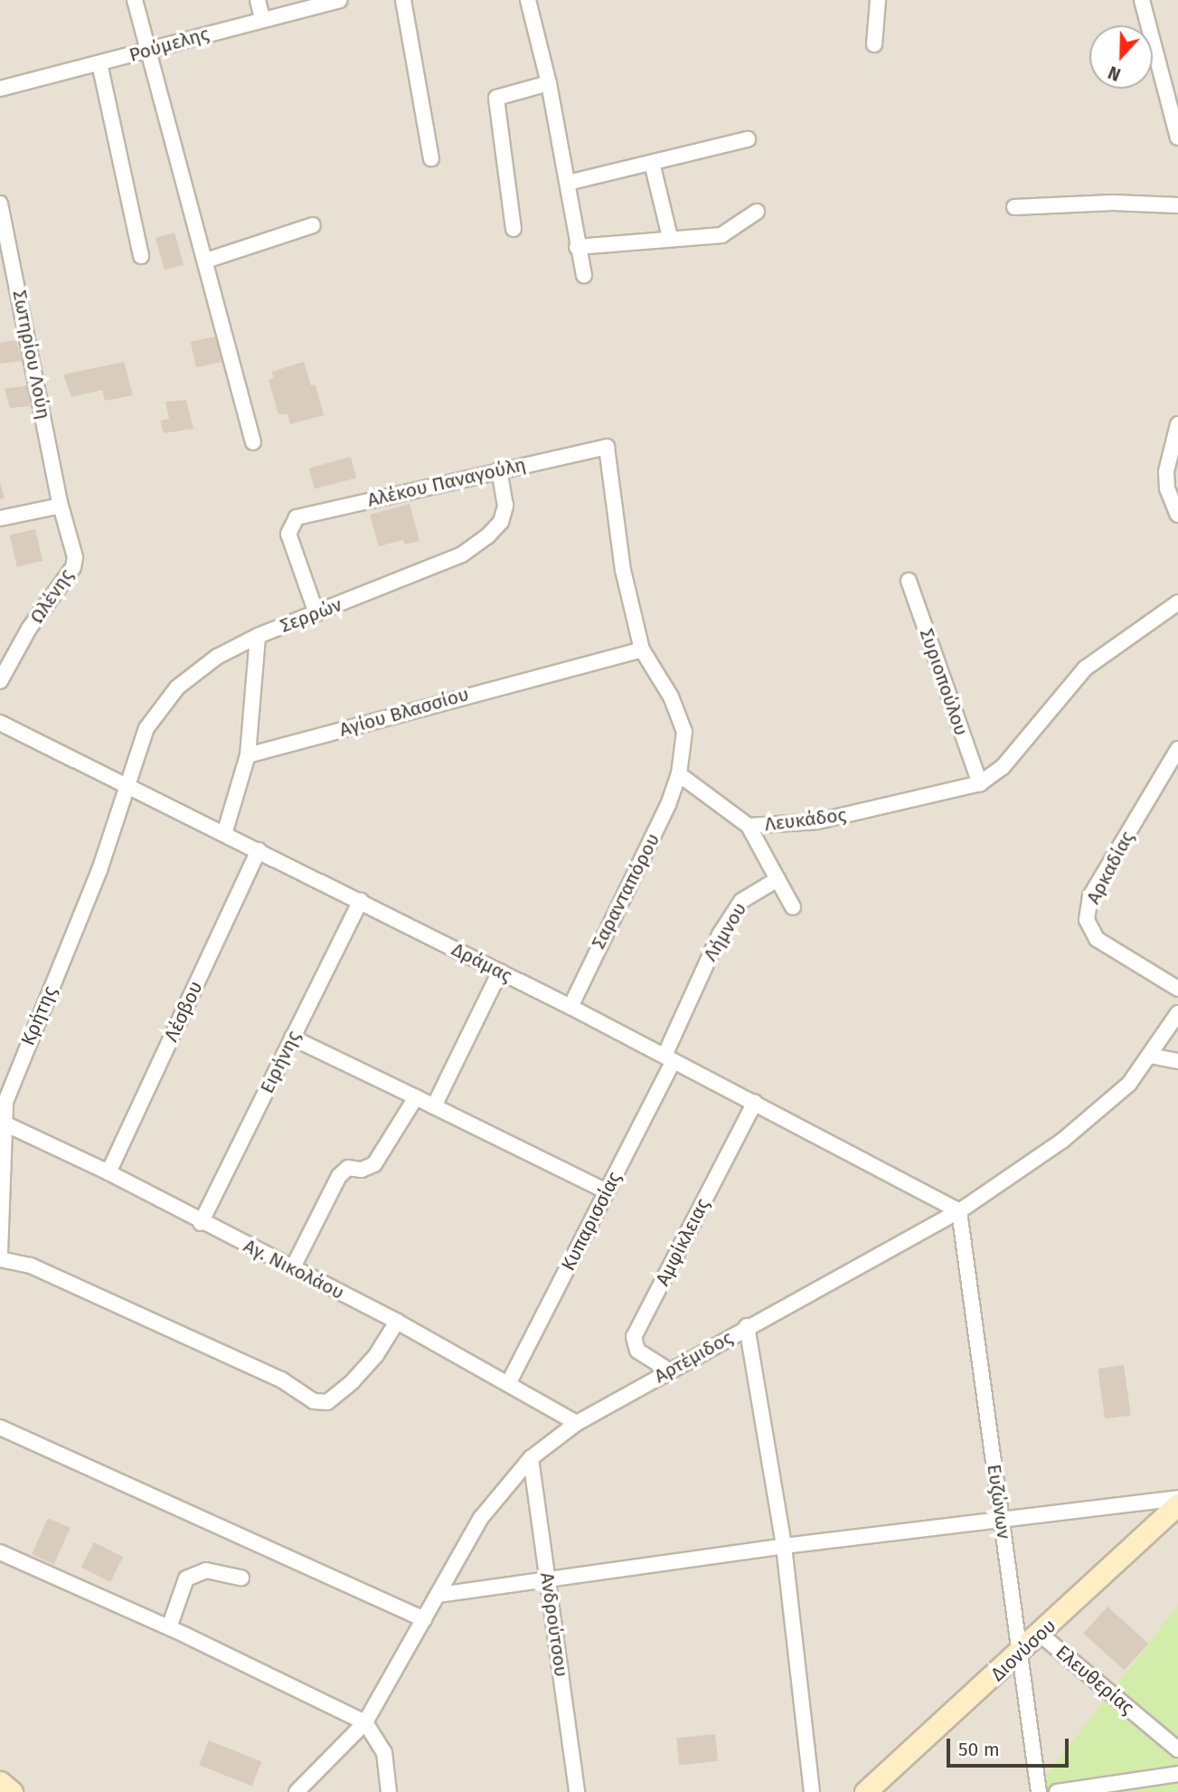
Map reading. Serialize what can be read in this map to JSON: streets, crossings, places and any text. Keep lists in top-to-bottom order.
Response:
{
  "streets": {
    "main road": ["Διονύσου"],
    "street": [
      "Ρούμελης",
      "Σωτηρίου Λούη",
      "Αλέκου Παναγούλη",
      "Ωλένης",
      "Σερρών",
      "Συριοπούλου",
      "Αγίου Βλασσίου",
      "Λευκάδος",
      "Αρκαδίας",
      "Σαρανταπόρου",
      "Λήμνου",
      "Δράμας",
      "Λέσβου",
      "Κρήτης",
      "Ειρήνης",
      "Κυπαρισσίας",
      "Αμφίκλειας",
      "Αγ. Νικολάου",
      "Αρτέμιδος",
      "Ευζώνων",
      "Ανδρούτσου",
      "Ελευθερίας"
    ]
  },
  "crossings": [
    ["Σωτηρίου Λούη", "Ωλένης"],
    ["Αλέκου Παναγούλη", "Σερρών"],
    ["Αλέκου Παναγούλη", "Αγίου Βλασσίου"],
    ["Σερρών", "Δράμας"],
    ["Σερρών", "Κρήτης"],
    ["Συριοπούλου", "Λευκάδος"],
    ["Λευκάδος", "Σαρανταπόρου"],
    ["Σαρανταπόρου", "Δράμας"],
    ["Λήμνου", "Δράμας"],
    ["Λήμνου", "Κυπαρισσίας"],
    ["Δράμας", "Λέσβου"],
    ["Δράμας", "Κρήτης"],
    ["Δράμας", "Ειρήνης"],
    ["Δράμας", "Κυπαρισσίας"],
    ["Δράμας", "Αμφίκλειας"],
    ["Δράμας", "Αρτέμιδος"],
    ["Δράμας", "Ευζώνων"],
    ["Λέσβου", "Αγ. Νικολάου"],
    ["Κρήτης", "Αγ. Νικολάου"],
    ["Ειρήνης", "Αγ. Νικολάου"],
    ["Κυπαρισσίας", "Αγ. Νικολάου"],
    ["Αμφίκλειας", "Αρτέμιδος"],
    ["Αγ. Νικολάου", "Αρτέμιδος"],
    ["Αρτέμιδος", "Ευζώνων"],
    ["Αρτέμιδος", "Ανδρούτσου"],
    ["Ευζώνων", "Διονύσου"],
    ["Διονύσου", "Ελευθερίας"]
  ],
  "scale_bar": "50 m",
  "north": "bottom"
}
